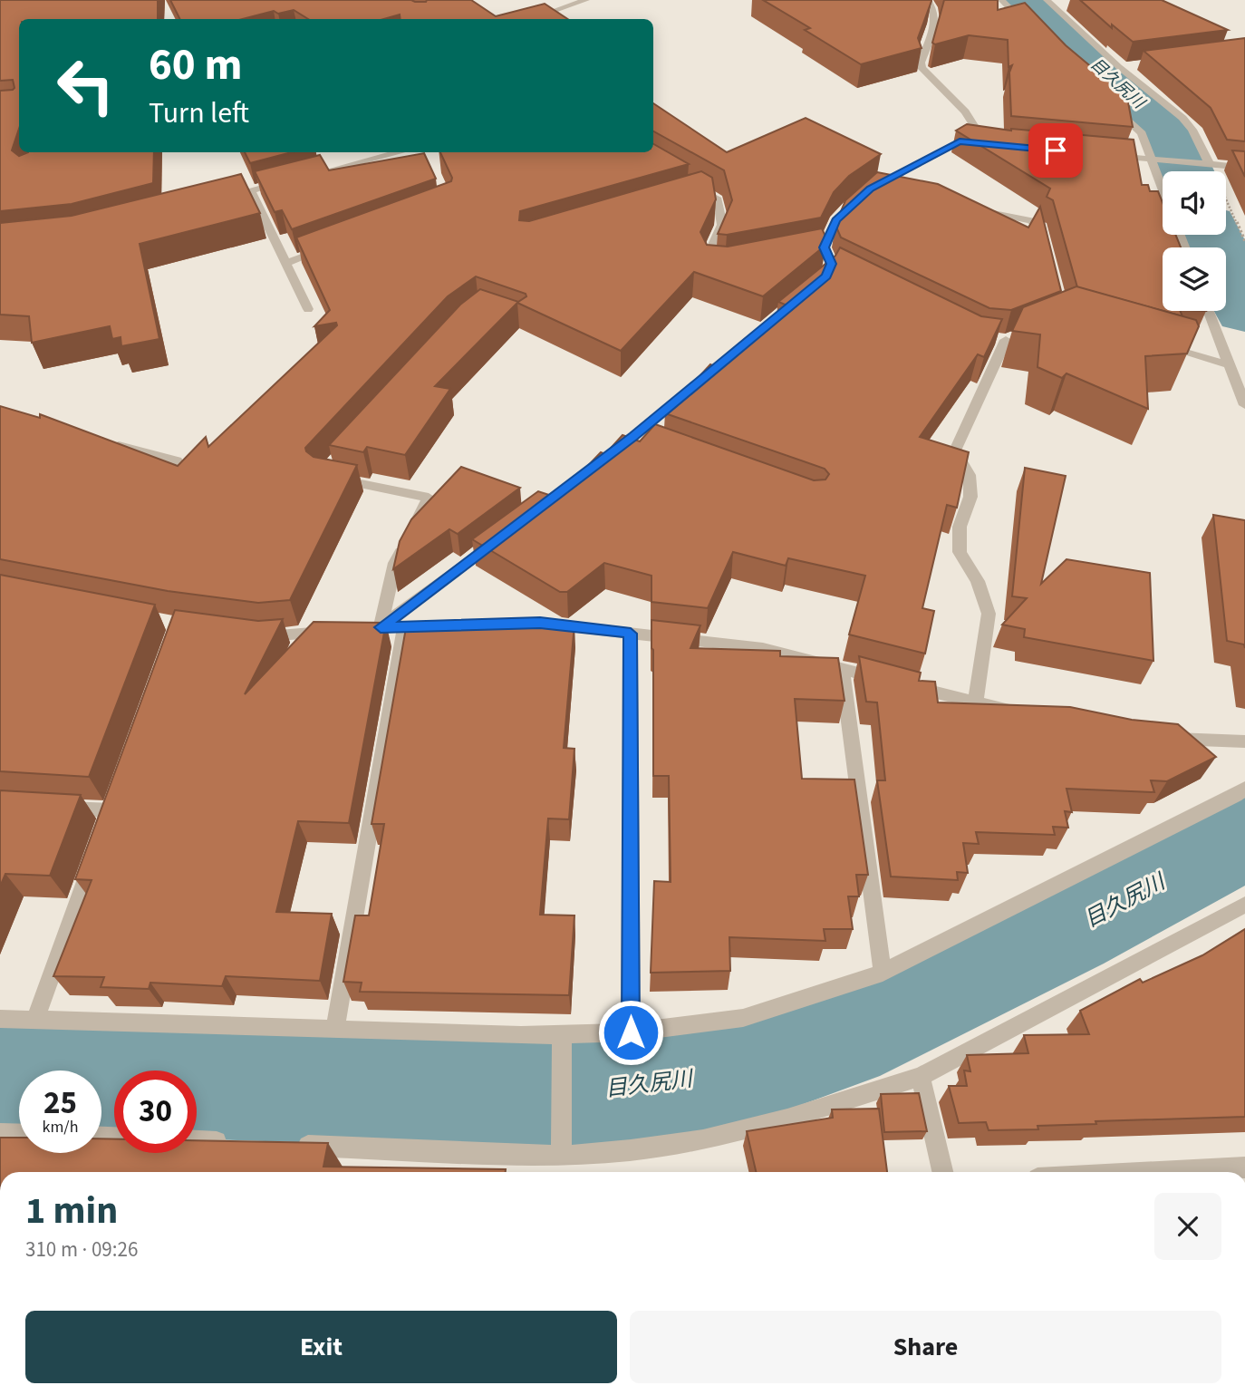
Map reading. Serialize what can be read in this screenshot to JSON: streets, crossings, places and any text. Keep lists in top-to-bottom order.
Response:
{
  "water": ["目久尻川"],
  "page": {
    "turn": ["60 m", "Turn left"],
    "speed": "25 km/h",
    "limit": "30",
    "heading": ["1 min", "310 m · 09:26"],
    "buttons": ["Exit", "Share"]
  }
}
